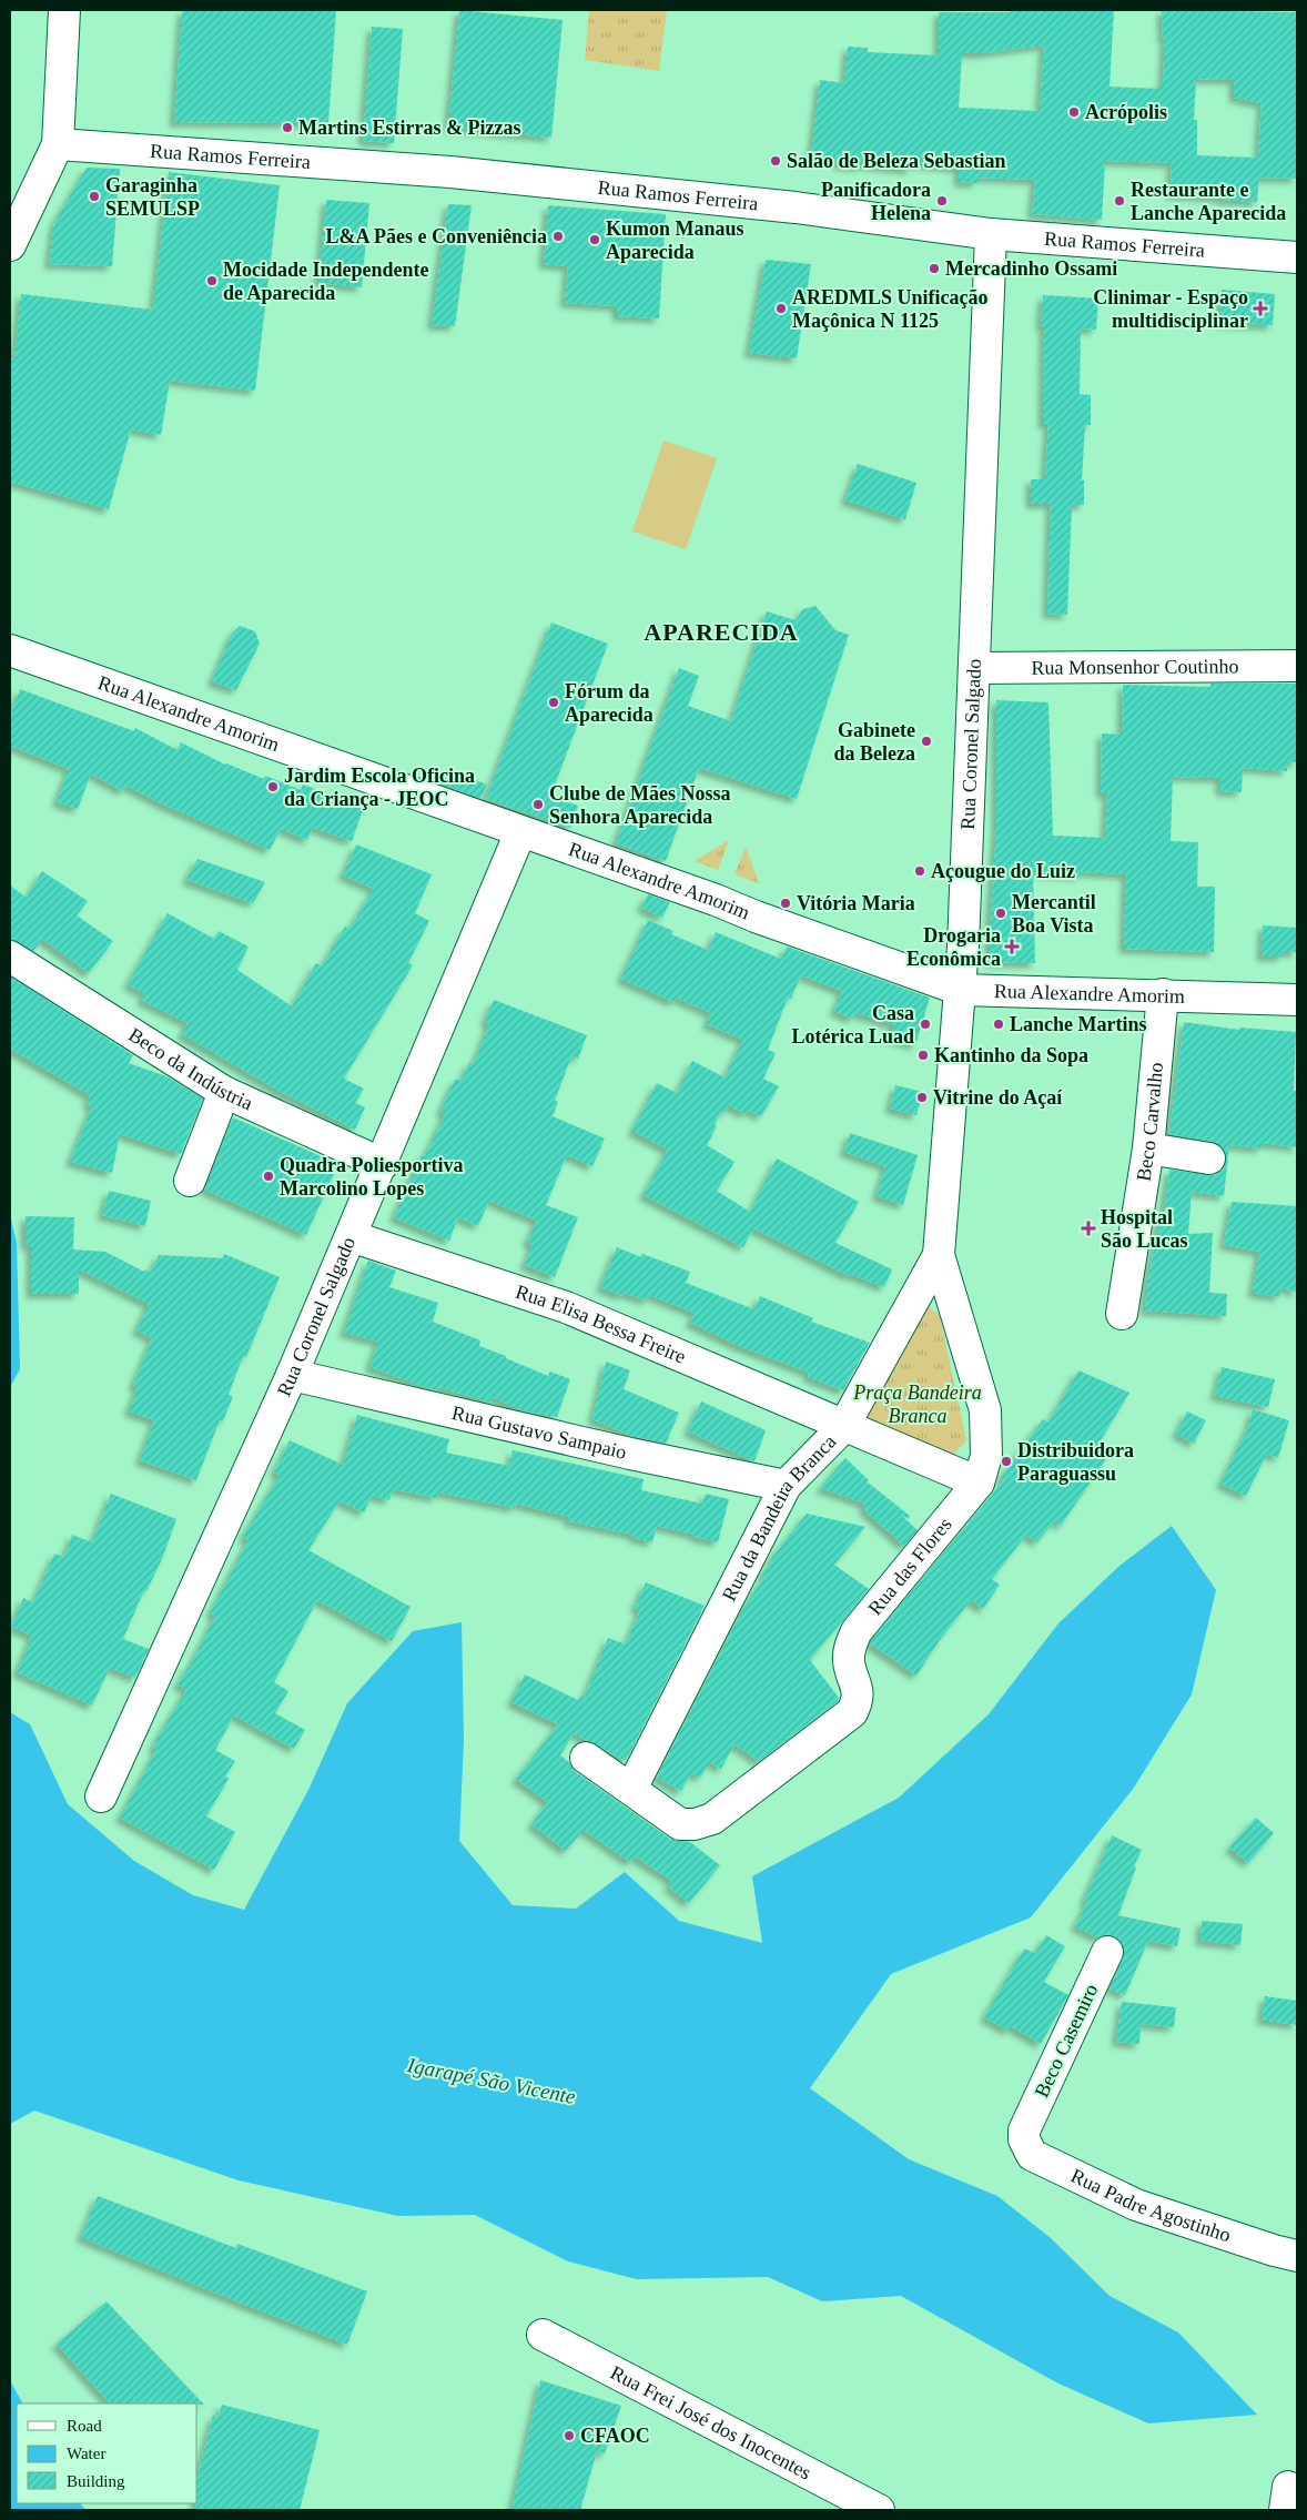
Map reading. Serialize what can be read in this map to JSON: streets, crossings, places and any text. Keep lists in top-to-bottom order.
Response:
{
  "streets": {
    "street": [
      "Rua Ramos Ferreira",
      "Rua Monsenhor Coutinho",
      "Rua Alexandre Amorim",
      "Rua Coronel Salgado",
      "Beco da Indústria",
      "Beco Carvalho",
      "Rua Elisa Bessa Freire",
      "Rua Gustavo Sampaio",
      "Rua da Bandeira Branca",
      "Rua das Flores",
      "Beco Casemiro",
      "Rua Padre Agostinho",
      "Rua Frei José dos Inocentes"
    ]
  },
  "crossings": [
    ["Rua Ramos Ferreira", "Rua Coronel Salgado"],
    ["Rua Monsenhor Coutinho", "Rua Coronel Salgado"],
    ["Rua Alexandre Amorim", "Rua Coronel Salgado"],
    ["Rua Alexandre Amorim", "Beco Carvalho"],
    ["Rua Coronel Salgado", "Beco da Indústria"],
    ["Rua Coronel Salgado", "Rua Elisa Bessa Freire"],
    ["Rua Coronel Salgado", "Rua Gustavo Sampaio"],
    ["Rua Coronel Salgado", "Rua da Bandeira Branca"],
    ["Rua Coronel Salgado", "Rua das Flores"],
    ["Rua Elisa Bessa Freire", "Rua da Bandeira Branca"],
    ["Rua Elisa Bessa Freire", "Rua das Flores"],
    ["Rua Gustavo Sampaio", "Rua da Bandeira Branca"],
    ["Rua da Bandeira Branca", "Rua das Flores"],
    ["Beco Casemiro", "Rua Padre Agostinho"]
  ],
  "districts": ["APARECIDA"],
  "water": ["Igarapé São Vicente"],
  "parks": ["Praça Bandeira Branca"],
  "places": {
    "other": [
      "Acrópolis",
      "Martins Estirras & Pizzas",
      "Salão de Beleza Sebastian",
      "Garaginha SEMULSP",
      "Panificadora Helena",
      "Restaurante e Lanche Aparecida",
      "L&A Pães e Conveniência",
      "Kumon Manaus Aparecida",
      "Mercadinho Ossami",
      "Mocidade Independente de Aparecida",
      "AREDMLS Unificação Maçônica N 1125",
      "Fórum da Aparecida",
      "Gabinete da Beleza",
      "Jardim Escola Oficina da Criança - JEOC",
      "Clube de Mães Nossa Senhora Aparecida",
      "Açougue do Luiz",
      "Vitória Maria",
      "Mercantil Boa Vista",
      "Casa Lotérica Luad",
      "Lanche Martins",
      "Kantinho da Sopa",
      "Vitrine do Açaí",
      "Quadra Poliesportiva Marcolino Lopes",
      "Distribuidora Paraguassu",
      "CFAOC"
    ],
    "health": ["Clinimar - Espaço multidisciplinar", "Drogaria Econômica", "Hospital São Lucas"]
  },
  "legend": ["Road", "Water", "Building"]
}
